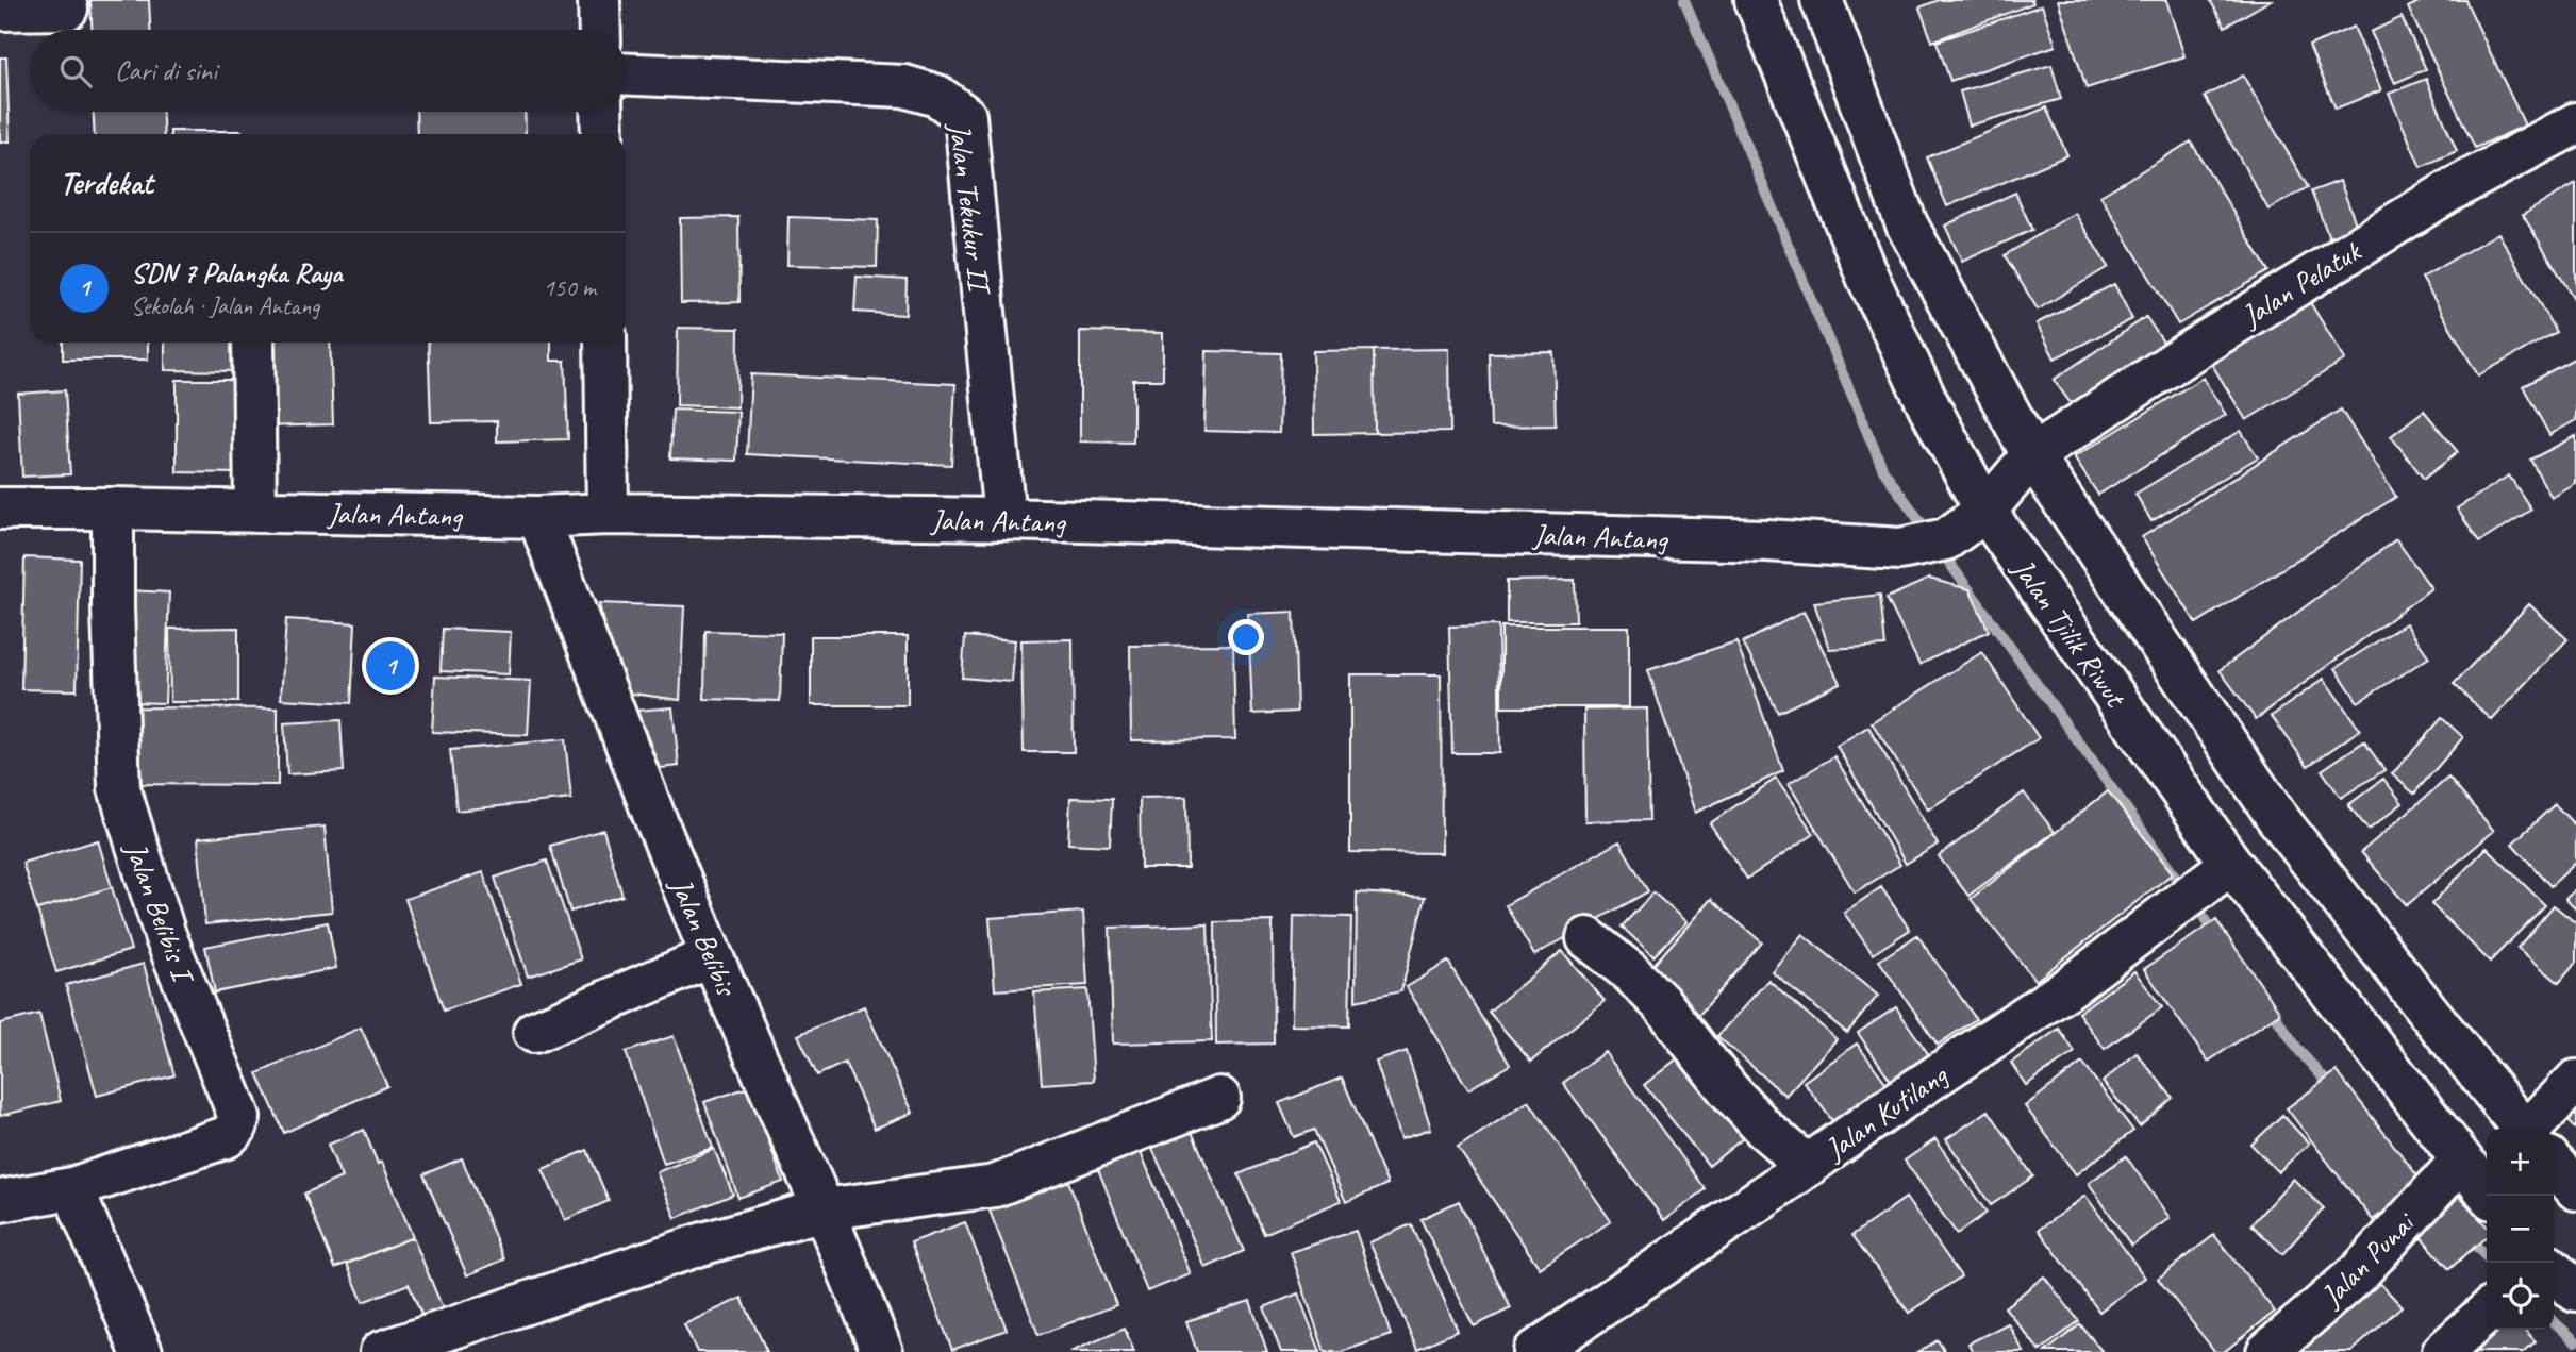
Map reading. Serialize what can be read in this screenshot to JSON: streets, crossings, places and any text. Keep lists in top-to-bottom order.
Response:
{
  "streets": {
    "main road": [
      "Jalan Tekukur II",
      "Jalan Pelatuk",
      "Jalan Antang",
      "Jalan Tjilik Riwut",
      "Jalan Belibis I",
      "Jalan Belibis",
      "Jalan Kutilang",
      "Jalan Punai"
    ]
  },
  "crossings": [
    ["Jalan Tekukur II", "Jalan Antang"],
    ["Jalan Pelatuk", "Jalan Antang"],
    ["Jalan Pelatuk", "Jalan Tjilik Riwut"],
    ["Jalan Antang", "Jalan Tjilik Riwut"],
    ["Jalan Antang", "Jalan Belibis I"],
    ["Jalan Antang", "Jalan Belibis"],
    ["Jalan Tjilik Riwut", "Jalan Kutilang"],
    ["Jalan Tjilik Riwut", "Jalan Punai"]
  ],
  "page": {
    "search": "Cari di sini",
    "heading": "Terdekat",
    "list": [
      {
        "mark": "1",
        "name": "SDN 7 Palangka Raya",
        "note": "Sekolah · Jalan Antang",
        "value": "150 m"
      }
    ],
    "pins": "1",
    "map_buttons": ["+", "−"]
  }
}
